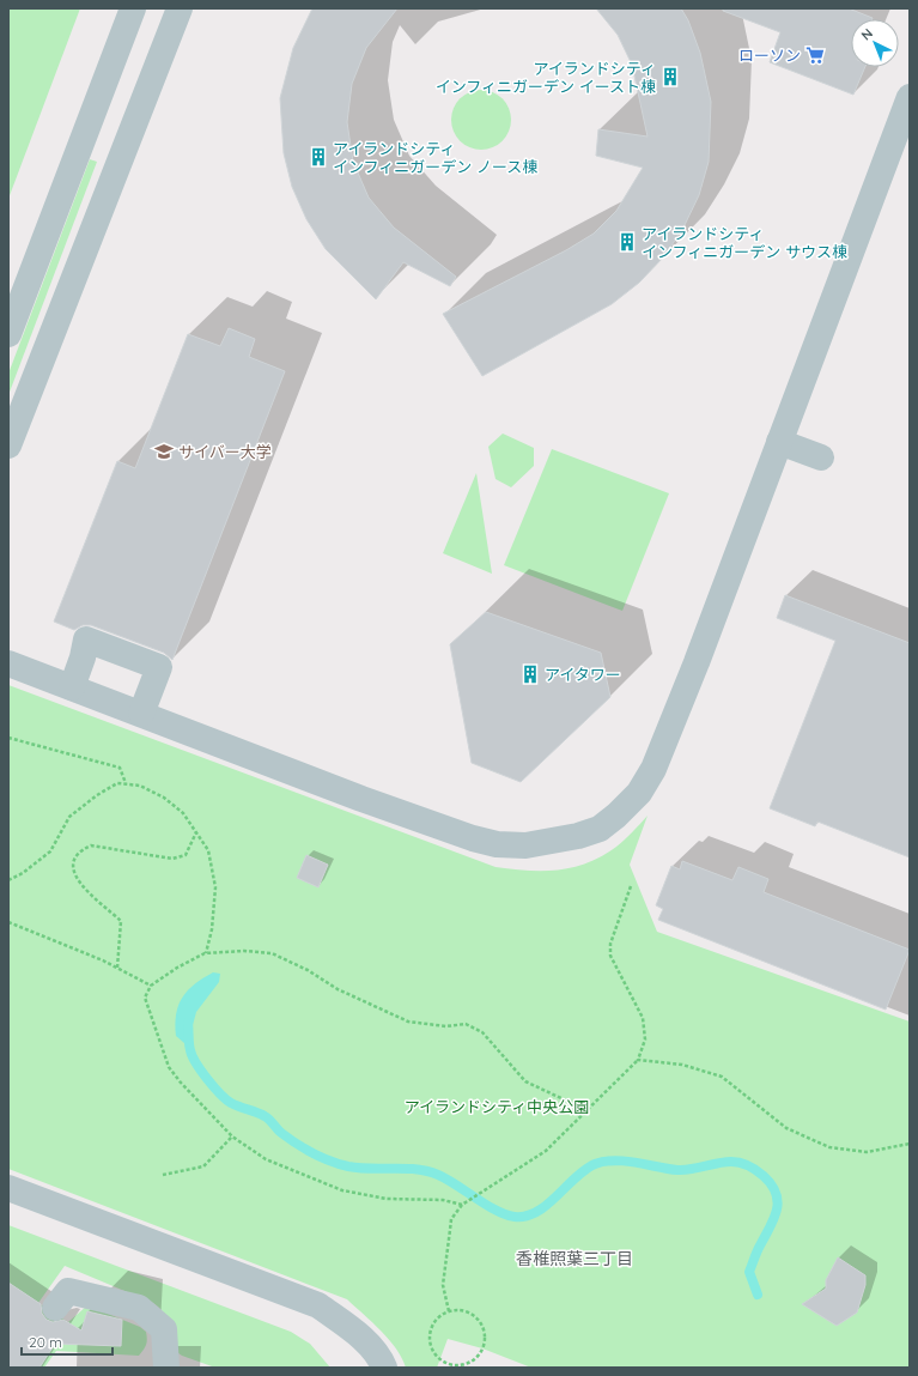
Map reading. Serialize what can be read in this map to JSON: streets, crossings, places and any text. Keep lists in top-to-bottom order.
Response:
{
  "districts": ["香椎照葉三丁目"],
  "parks": ["アイランドシティ中央公園"],
  "places": {
    "supermarket": ["ローソン"],
    "building": [
      "アイランドシティ インフィニガーデン イースト棟",
      "アイランドシティ インフィニガーデン ノース棟",
      "アイランドシティ インフィニガーデン サウス棟",
      "アイタワー"
    ],
    "school or university": ["サイバー大学"]
  },
  "scale_bar": "20 m",
  "north": "top left"
}
